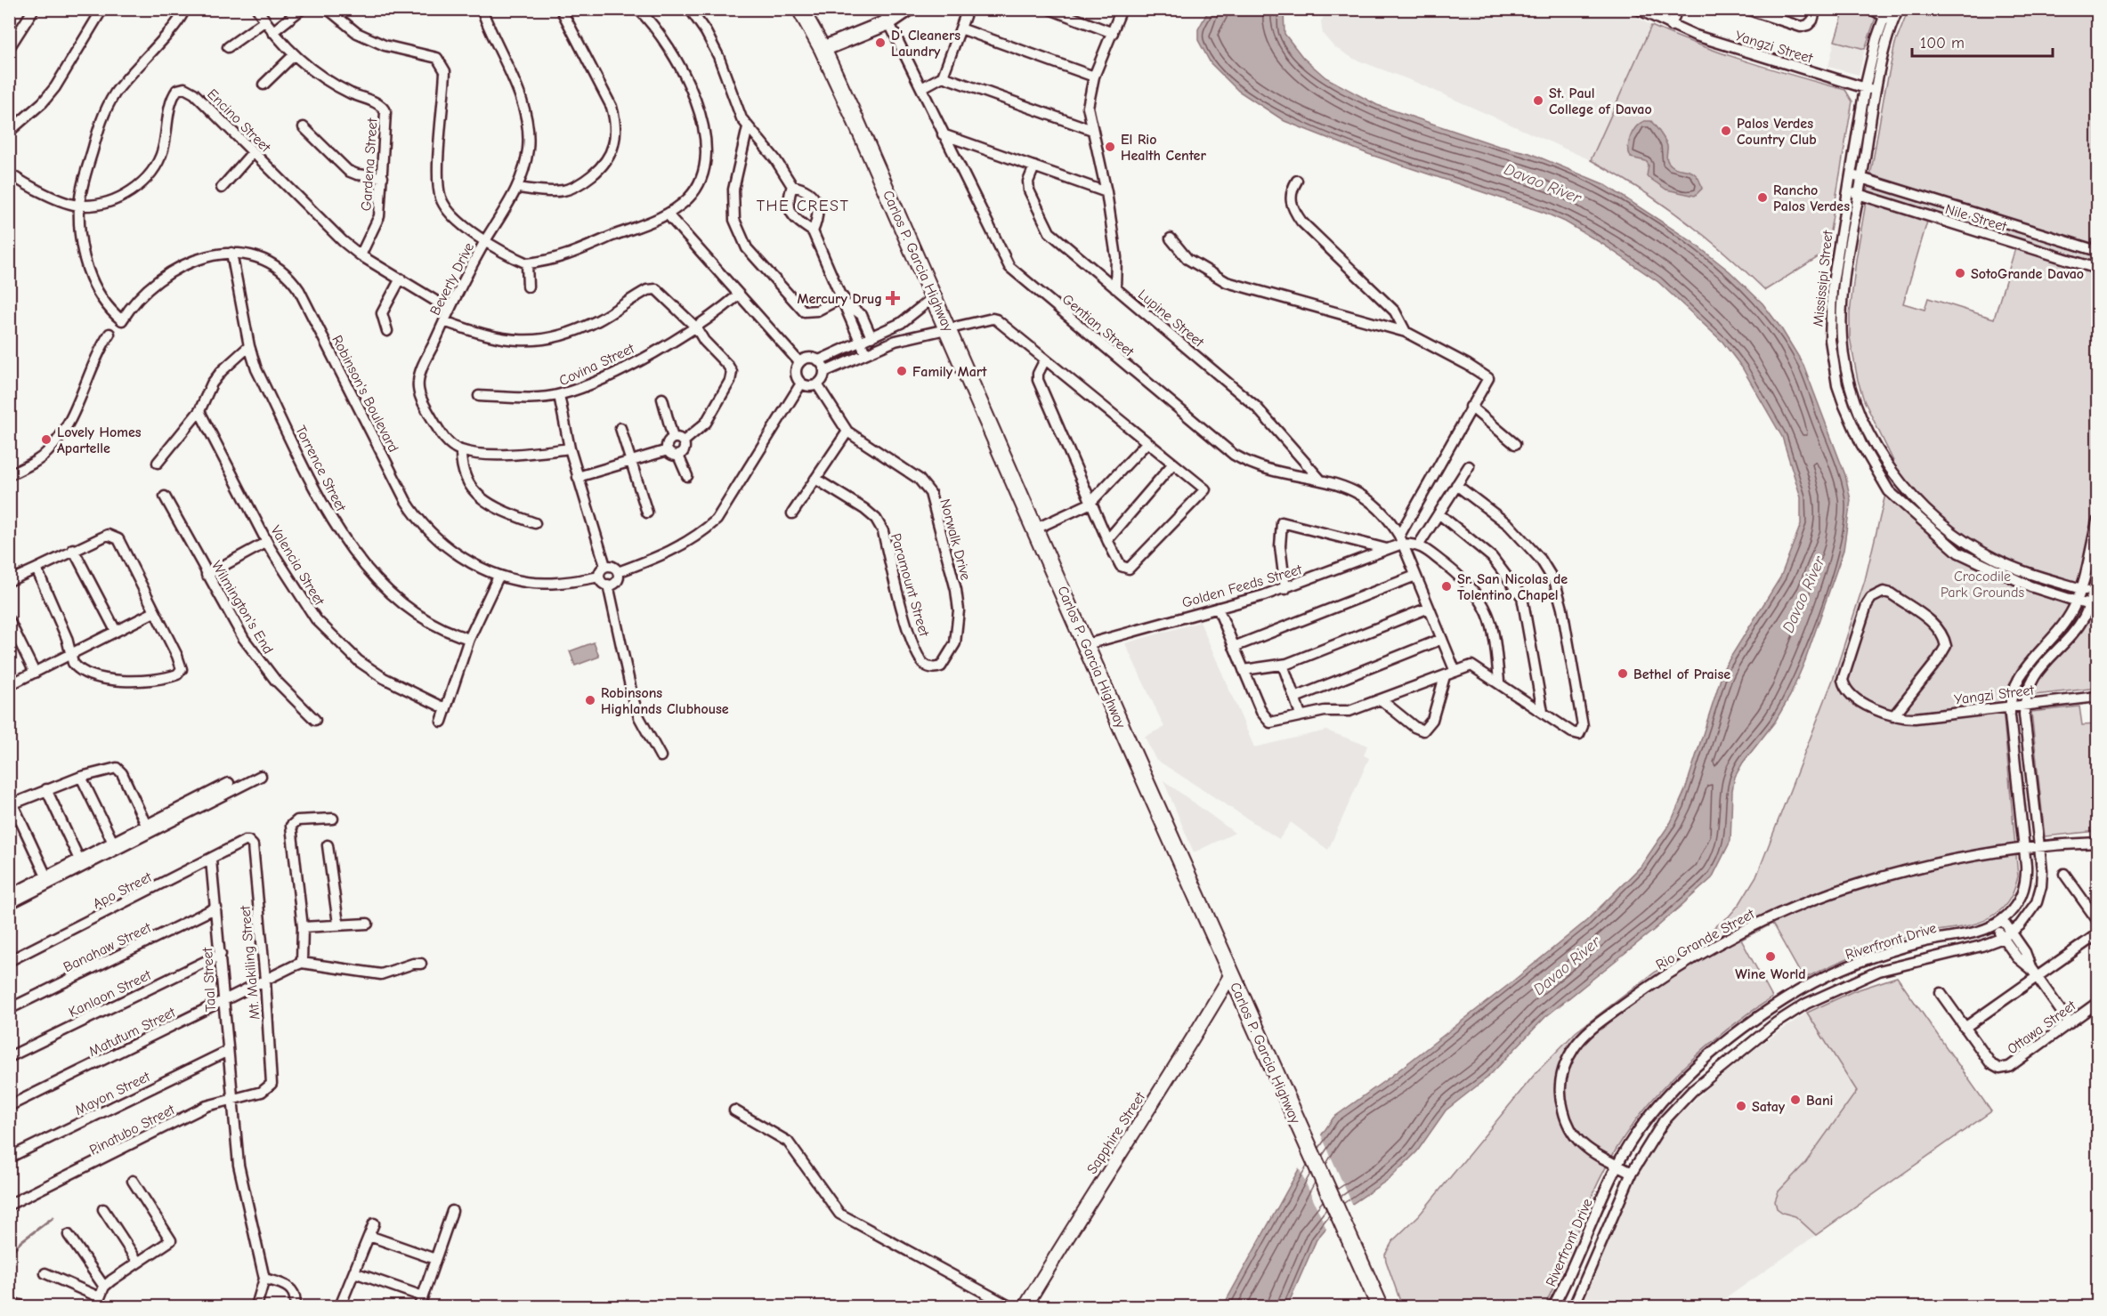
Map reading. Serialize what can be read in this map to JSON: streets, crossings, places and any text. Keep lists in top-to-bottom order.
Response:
{
  "streets": {
    "highway": ["Carlos P. Garcia Highway"],
    "street": [
      "Yangzi Street",
      "Encino Street",
      "Gardena Street",
      "Nile Street",
      "Beverly Drive",
      "Mississipi Street",
      "Lupine Street",
      "Gentian Street",
      "Covina Street",
      "Robinson's Boulevard",
      "Torrence Street",
      "Norwalk Drive",
      "Valencia Street",
      "Paramount Street",
      "Golden Feeds Street",
      "Wilmington's End",
      "Apo Street",
      "Rio Grande Street",
      "Riverfront Drive",
      "Banahaw Street",
      "Mt. Makiling Street",
      "Taal Street",
      "Kanlaon Street",
      "Ottawa Street",
      "Matutum Street",
      "Mayon Street",
      "Pinatubo Street",
      "Sapphire Street"
    ]
  },
  "crossings": [
    ["Yangzi Street", "Mississipi Street"],
    ["Yangzi Street", "Riverfront Drive"],
    ["Encino Street", "Gardena Street"],
    ["Encino Street", "Beverly Drive"],
    ["Encino Street", "Robinson's Boulevard"],
    ["Nile Street", "Mississipi Street"],
    ["Carlos P. Garcia Highway", "Golden Feeds Street"],
    ["Carlos P. Garcia Highway", "Sapphire Street"],
    ["Mississipi Street", "Riverfront Drive"],
    ["Lupine Street", "Gentian Street"],
    ["Gentian Street", "Golden Feeds Street"],
    ["Covina Street", "Robinson's Boulevard"],
    ["Robinson's Boulevard", "Torrence Street"],
    ["Norwalk Drive", "Paramount Street"],
    ["Apo Street", "Mt. Makiling Street"],
    ["Apo Street", "Taal Street"],
    ["Rio Grande Street", "Riverfront Drive"],
    ["Banahaw Street", "Taal Street"],
    ["Mt. Makiling Street", "Matutum Street"],
    ["Mt. Makiling Street", "Pinatubo Street"],
    ["Taal Street", "Kanlaon Street"],
    ["Taal Street", "Matutum Street"],
    ["Taal Street", "Mayon Street"],
    ["Taal Street", "Pinatubo Street"]
  ],
  "districts": ["THE CREST"],
  "water": ["Davao River"],
  "parks": ["Crocodile Park Grounds"],
  "places": {
    "other": [
      "D' Cleaners Laundry",
      "St. Paul College of Davao",
      "Palos Verdes Country Club",
      "El Rio Health Center",
      "Rancho Palos Verdes",
      "SotoGrande Davao",
      "Family Mart",
      "Lovely Homes Apartelle",
      "Sr. San Nicolas de Tolentino Chapel",
      "Bethel of Praise",
      "Robinsons Highlands Clubhouse",
      "Wine World",
      "Bani",
      "Satay"
    ],
    "health": ["Mercury Drug"]
  },
  "scale_bar": "100 m"
}
